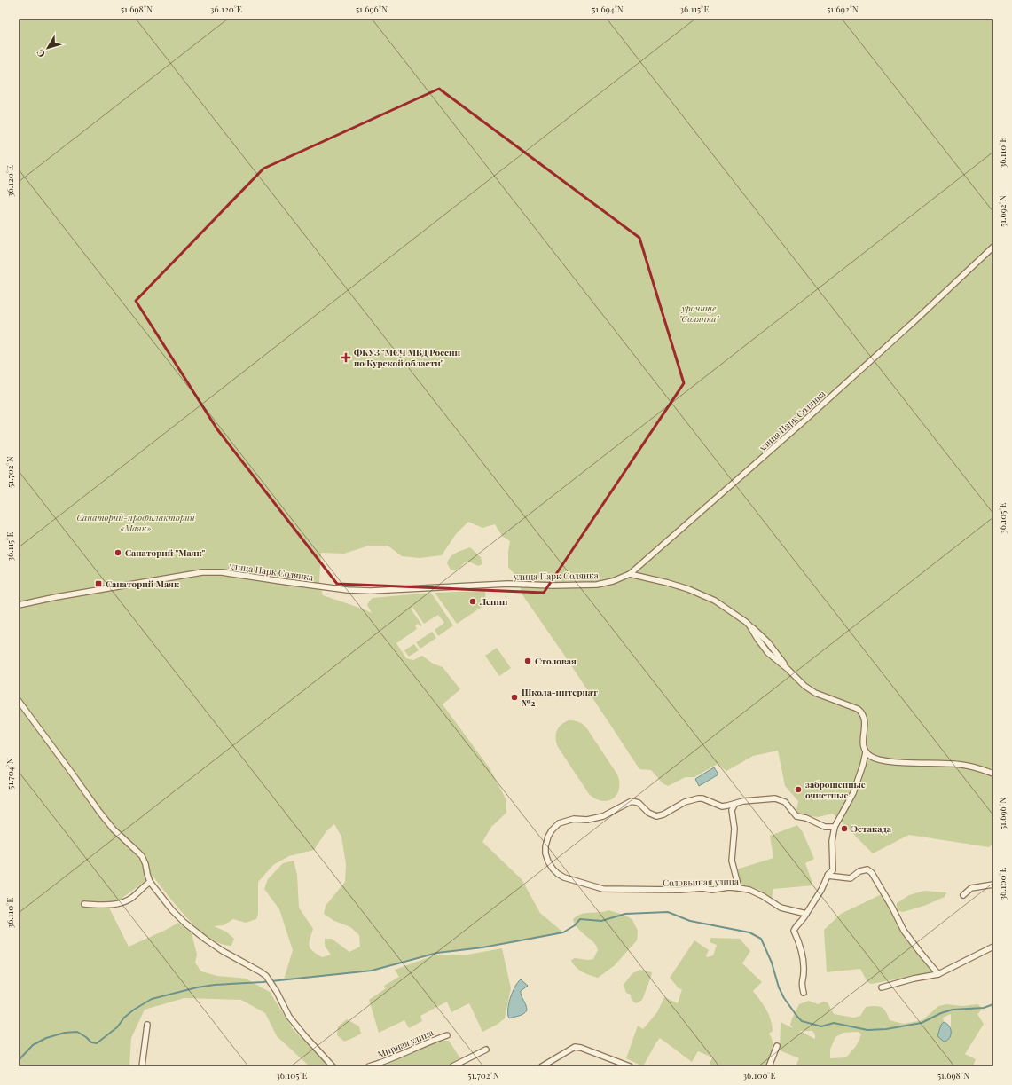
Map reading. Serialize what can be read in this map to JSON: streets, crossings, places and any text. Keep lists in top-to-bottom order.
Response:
{
  "streets": {
    "street": ["улица Парк Солянка", "Соловьиная улица", "Мирная улица"]
  },
  "parks": ["урочище \"Солянка\"", "Санаторий-профилакторий «Маяк»"],
  "places": {
    "health": ["ФКУЗ \"МСЧ МВД России по Курской области\""],
    "other": [
      "Санаторий \"Маяк\"",
      "Ленин",
      "Столовая",
      "Школа-интернат №2",
      "заброшенные очистные",
      "Эстакада"
    ],
    "transit": ["Санаторий Маяк"]
  },
  "north": "bottom left",
  "coordinates": [
    "51.698°N",
    "36.120°E",
    "51.696°N",
    "51.694°N",
    "36.115°E",
    "51.692°N",
    "36.110°E",
    "51.702°N",
    "36.105°E",
    "51.704°N",
    "36.100°E"
  ]
}
